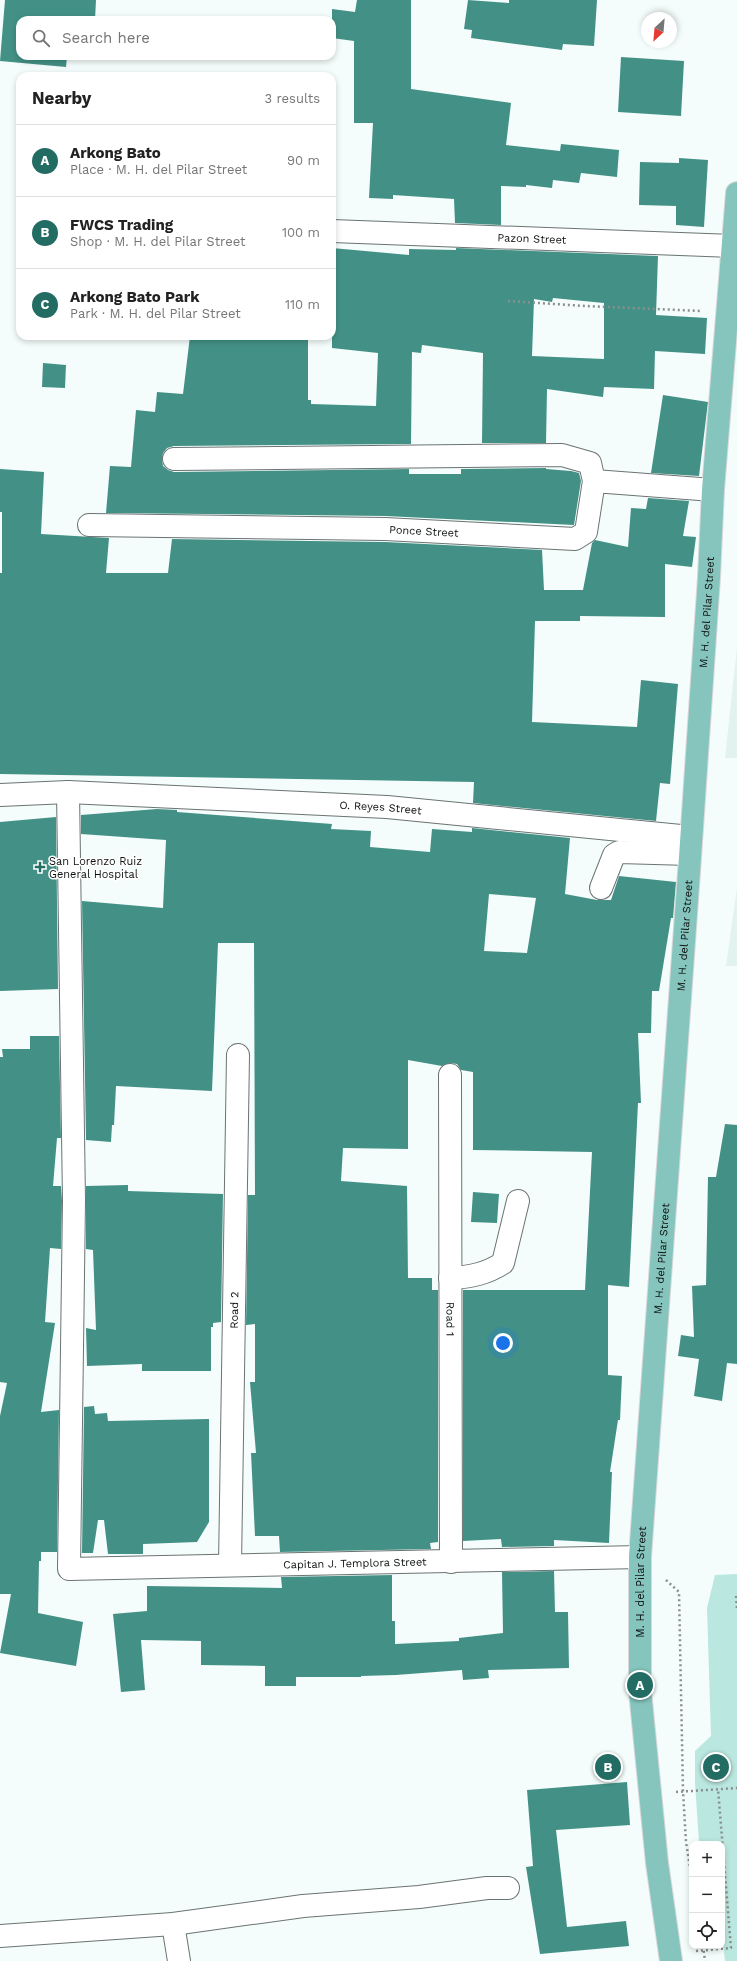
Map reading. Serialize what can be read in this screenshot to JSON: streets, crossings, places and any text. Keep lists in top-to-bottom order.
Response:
{
  "streets": {
    "main road": ["M. H. del Pilar Street"],
    "street": [
      "Pazon Street",
      "Ponce Street",
      "O. Reyes Street",
      "Road 2",
      "Road 1",
      "Capitan J. Templora Street"
    ]
  },
  "crossings": [
    ["Pazon Street", "M. H. del Pilar Street"],
    ["M. H. del Pilar Street", "O. Reyes Street"],
    ["M. H. del Pilar Street", "Capitan J. Templora Street"],
    ["O. Reyes Street", "Capitan J. Templora Street"],
    ["Road 2", "Capitan J. Templora Street"],
    ["Road 1", "Capitan J. Templora Street"]
  ],
  "places": {
    "health": ["San Lorenzo Ruiz General Hospital"]
  },
  "north": "bottom left",
  "page": {
    "search": "Search here",
    "heading": ["Nearby", "3 results"],
    "list": [
      {
        "mark": "A",
        "name": "Arkong Bato",
        "note": "Place · M. H. del Pilar Street",
        "value": "90 m"
      },
      {
        "mark": "B",
        "name": "FWCS Trading",
        "note": "Shop · M. H. del Pilar Street",
        "value": "100 m"
      },
      {
        "mark": "C",
        "name": "Arkong Bato Park",
        "note": "Park · M. H. del Pilar Street",
        "value": "110 m"
      }
    ],
    "pins": ["A", "B", "C"],
    "map_buttons": ["+", "−"]
  }
}
